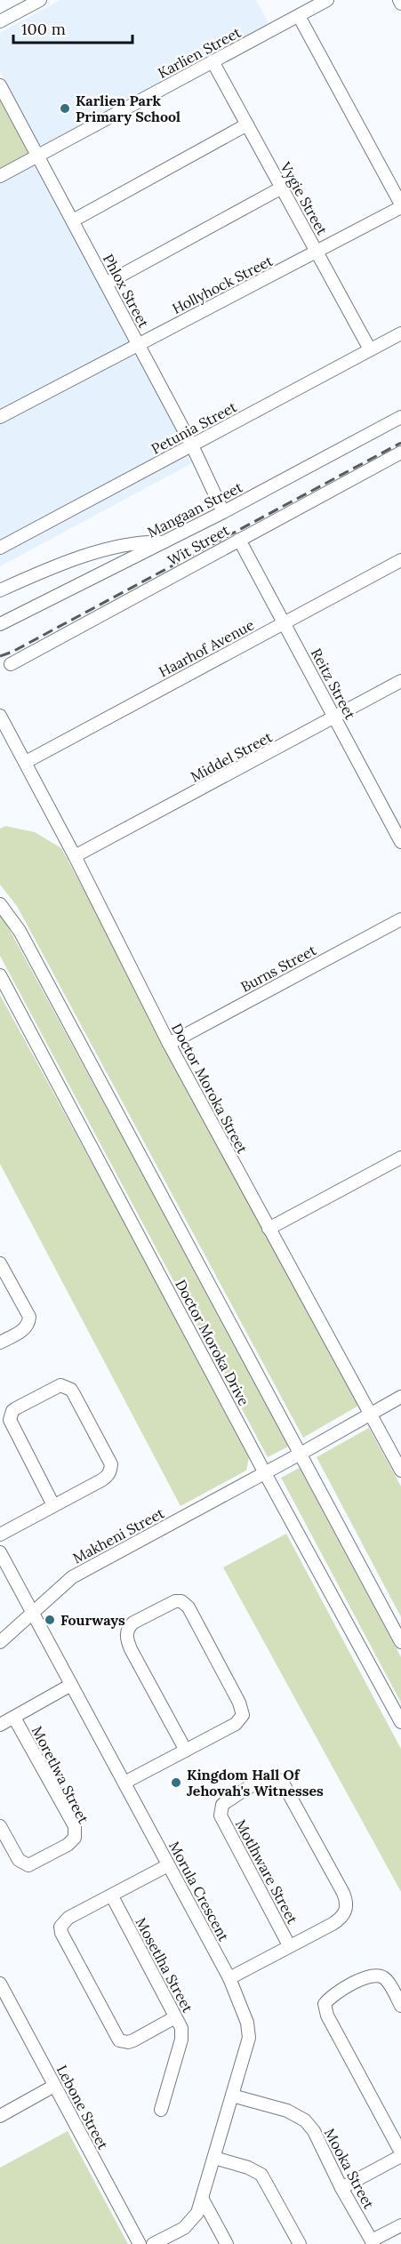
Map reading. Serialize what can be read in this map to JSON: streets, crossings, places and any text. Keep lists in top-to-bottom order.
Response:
{
  "streets": {
    "street": [
      "Karlien Street",
      "Vygie Street",
      "Hollyhock Street",
      "Phlox Street",
      "Petunia Street",
      "Mangaan Street",
      "Wit Street",
      "Haarhof Avenue",
      "Reitz Street",
      "Middel Street",
      "Burns Street",
      "Doctor Moroka Street",
      "Doctor Moroka Drive",
      "Makheni Street",
      "Moretlwa Street",
      "Motlhware Street",
      "Morula Crescent",
      "Mosetlha Street",
      "Lebone Street",
      "Mooka Street"
    ]
  },
  "crossings": [
    ["Karlien Street", "Vygie Street"],
    ["Karlien Street", "Phlox Street"],
    ["Vygie Street", "Hollyhock Street"],
    ["Vygie Street", "Petunia Street"],
    ["Hollyhock Street", "Phlox Street"],
    ["Phlox Street", "Petunia Street"],
    ["Phlox Street", "Mangaan Street"],
    ["Wit Street", "Reitz Street"],
    ["Haarhof Avenue", "Reitz Street"],
    ["Haarhof Avenue", "Doctor Moroka Street"],
    ["Reitz Street", "Middel Street"],
    ["Middel Street", "Doctor Moroka Street"],
    ["Burns Street", "Doctor Moroka Street"],
    ["Doctor Moroka Street", "Makheni Street"],
    ["Doctor Moroka Drive", "Makheni Street"],
    ["Makheni Street", "Morula Crescent"],
    ["Moretlwa Street", "Morula Crescent"],
    ["Motlhware Street", "Morula Crescent"],
    ["Morula Crescent", "Mooka Street"]
  ],
  "places": ["Karlien Park Primary School", "Fourways", "Kingdom Hall Of Jehovah's Witnesses"],
  "scale_bar": "100 m"
}
